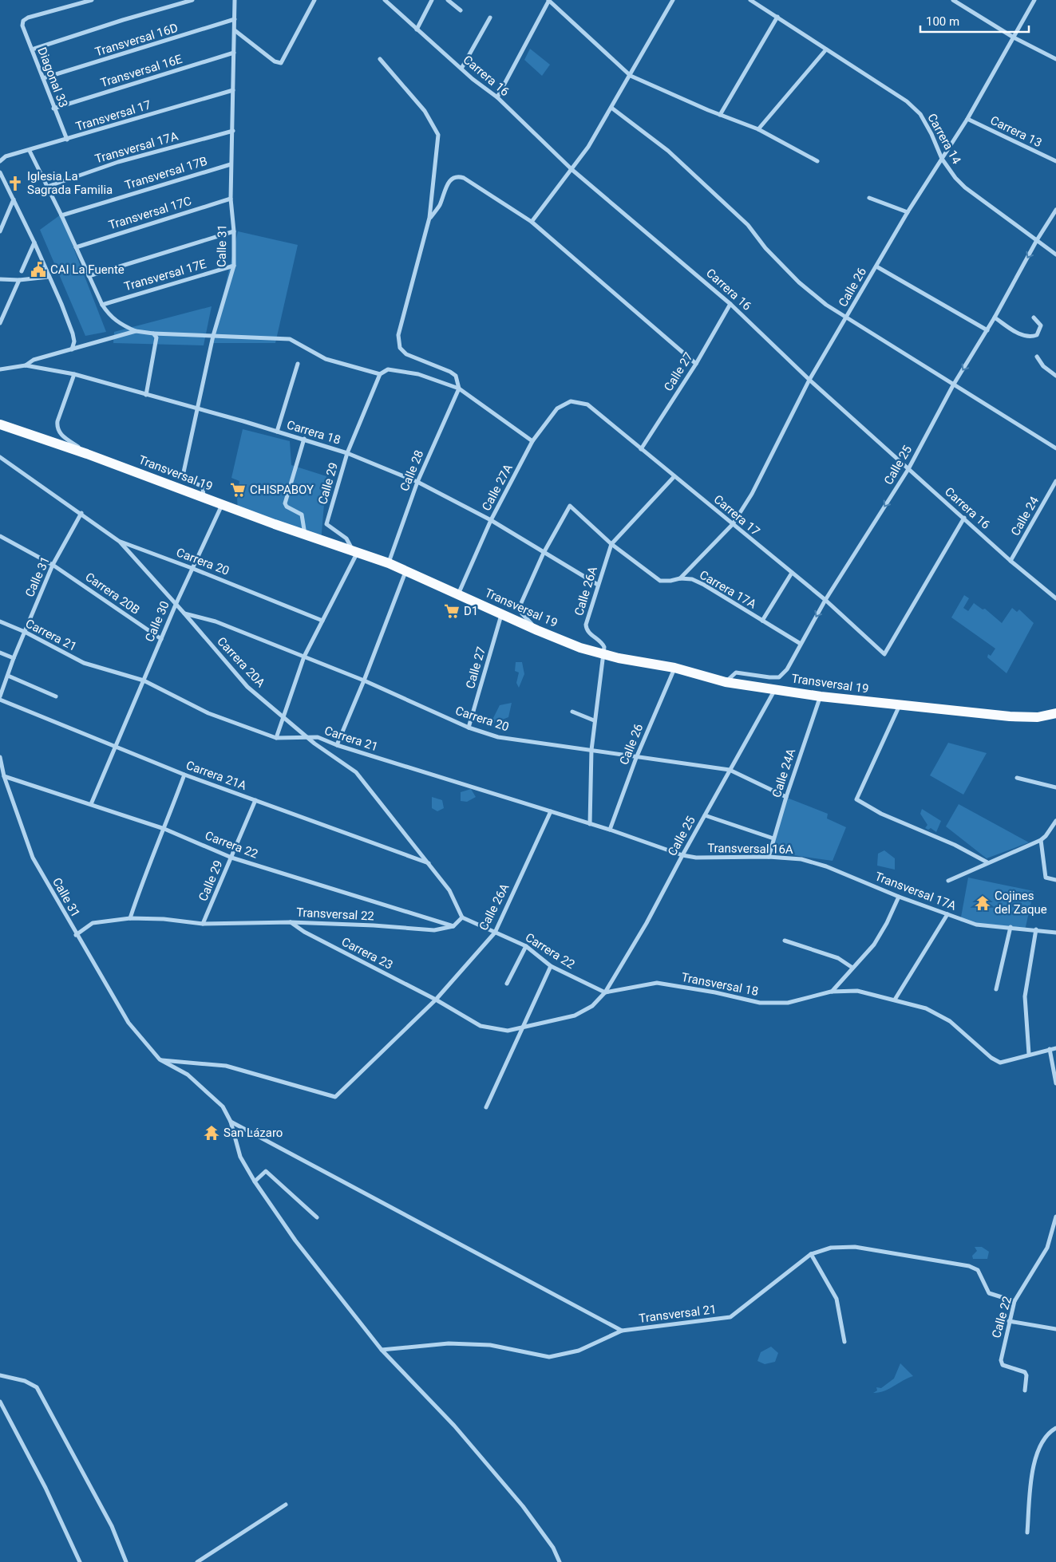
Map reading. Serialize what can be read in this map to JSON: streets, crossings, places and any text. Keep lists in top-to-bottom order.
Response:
{
  "streets": {
    "main road": ["Transversal 19"],
    "street": [
      "Transversal 16D",
      "Transversal 16E",
      "Carrera 16",
      "Diagonal 33",
      "Transversal 17",
      "Carrera 13",
      "Carrera 14",
      "Transversal 17A",
      "Transversal 17B",
      "Transversal 17C",
      "Calle 31",
      "Transversal 17E",
      "Calle 26",
      "Calle 27",
      "Carrera 18",
      "Calle 25",
      "Calle 28",
      "Calle 29",
      "Calle 27A",
      "Carrera 17",
      "Calle 24",
      "Carrera 20",
      "Carrera 17A",
      "Calle 26A",
      "Carrera 20B",
      "Calle 30",
      "Carrera 21",
      "Carrera 20A",
      "Calle 24A",
      "Carrera 21A",
      "Carrera 22",
      "Transversal 16A",
      "Transversal 22",
      "Carrera 23",
      "Transversal 18",
      "Transversal 21",
      "Calle 22"
    ]
  },
  "crossings": [
    ["Transversal 16D", "Diagonal 33"],
    ["Transversal 16D", "Calle 31"],
    ["Transversal 16E", "Diagonal 33"],
    ["Transversal 16E", "Calle 31"],
    ["Carrera 16", "Calle 26"],
    ["Carrera 16", "Calle 27"],
    ["Carrera 16", "Calle 25"],
    ["Carrera 16", "Carrera 17"],
    ["Carrera 16", "Calle 24"],
    ["Diagonal 33", "Transversal 17"],
    ["Transversal 17", "Calle 31"],
    ["Carrera 13", "Calle 26"],
    ["Carrera 14", "Calle 26"],
    ["Carrera 14", "Calle 25"],
    ["Transversal 17A", "Calle 31"],
    ["Transversal 17A", "Transversal 16A"],
    ["Transversal 17B", "Calle 31"],
    ["Transversal 17C", "Calle 31"],
    ["Calle 31", "Transversal 17E"],
    ["Calle 31", "Carrera 18"],
    ["Calle 31", "Transversal 19"],
    ["Calle 31", "Calle 26A"],
    ["Calle 31", "Carrera 20B"],
    ["Calle 31", "Carrera 21"],
    ["Calle 31", "Carrera 20A"],
    ["Calle 31", "Carrera 22"],
    ["Calle 26", "Transversal 19"],
    ["Calle 26", "Carrera 17"],
    ["Calle 26", "Carrera 20"],
    ["Calle 26", "Carrera 17A"],
    ["Calle 26", "Carrera 21"],
    ["Calle 27", "Transversal 19"],
    ["Calle 27", "Carrera 17"],
    ["Calle 27", "Carrera 20"],
    ["Carrera 18", "Calle 28"],
    ["Carrera 18", "Calle 29"],
    ["Carrera 18", "Calle 27A"],
    ["Carrera 18", "Carrera 17A"],
    ["Carrera 18", "Calle 26A"],
    ["Calle 25", "Transversal 19"],
    ["Calle 25", "Carrera 17"],
    ["Calle 25", "Carrera 20"],
    ["Calle 25", "Carrera 17A"],
    ["Calle 25", "Carrera 21"],
    ["Calle 25", "Carrera 22"],
    ["Calle 25", "Transversal 16A"],
    ["Calle 25", "Carrera 23"],
    ["Calle 25", "Transversal 18"],
    ["Calle 28", "Transversal 19"],
    ["Transversal 19", "Calle 29"],
    ["Transversal 19", "Calle 27A"],
    ["Transversal 19", "Calle 26A"],
    ["Transversal 19", "Calle 30"],
    ["Transversal 19", "Calle 24A"],
    ["Calle 29", "Carrera 21A"],
    ["Calle 29", "Carrera 22"],
    ["Calle 29", "Transversal 22"],
    ["Calle 27A", "Carrera 17"],
    ["Carrera 17", "Calle 26A"],
    ["Carrera 20", "Calle 30"],
    ["Carrera 20", "Carrera 20A"],
    ["Carrera 20", "Calle 24A"],
    ["Carrera 17A", "Calle 26A"],
    ["Calle 26A", "Carrera 21"],
    ["Calle 26A", "Carrera 22"],
    ["Calle 26A", "Carrera 23"],
    ["Carrera 20B", "Calle 30"],
    ["Calle 30", "Carrera 21"],
    ["Calle 30", "Carrera 20A"],
    ["Calle 30", "Carrera 21A"],
    ["Calle 30", "Carrera 22"],
    ["Carrera 21", "Carrera 20A"],
    ["Carrera 21", "Transversal 16A"],
    ["Carrera 20A", "Carrera 21A"],
    ["Carrera 20A", "Carrera 22"],
    ["Calle 24A", "Transversal 16A"],
    ["Carrera 22", "Transversal 22"],
    ["Carrera 22", "Transversal 18"],
    ["Transversal 22", "Carrera 23"],
    ["Transversal 21", "Calle 22"]
  ],
  "places": {
    "church": ["Iglesia La Sagrada Familia"],
    "public building": ["CAI La Fuente"],
    "supermarket": ["CHISPABOY", "D1"],
    "temple": ["Cojines del Zaque", "San Lázaro"]
  },
  "scale_bar": "100 m"
}
